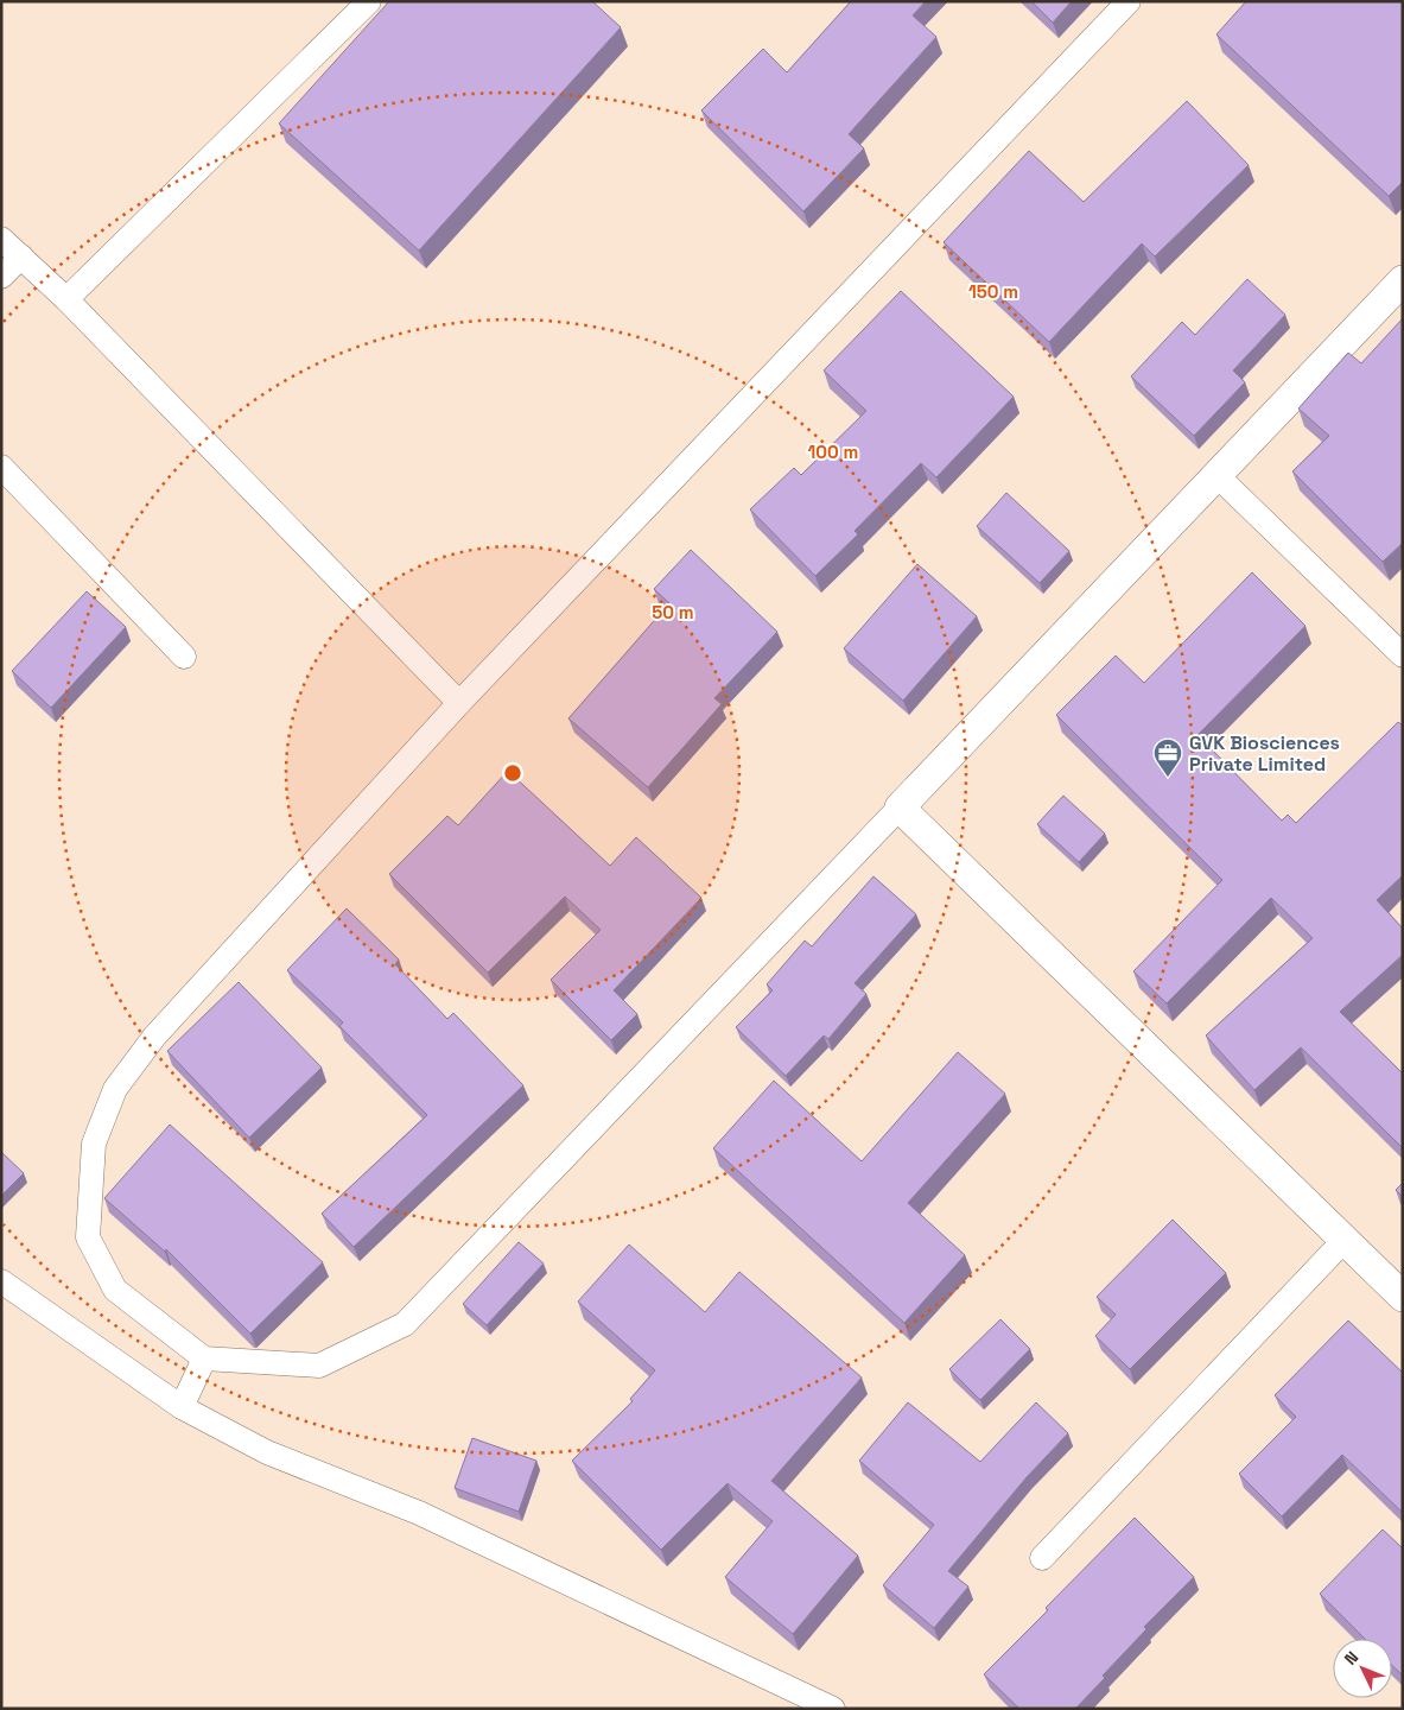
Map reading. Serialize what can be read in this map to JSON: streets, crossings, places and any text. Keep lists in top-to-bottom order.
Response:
{
  "places": {
    "office": ["GVK Biosciences Private Limited"]
  },
  "north": "top left",
  "rings": ["150 m", "100 m", "50 m"]
}
